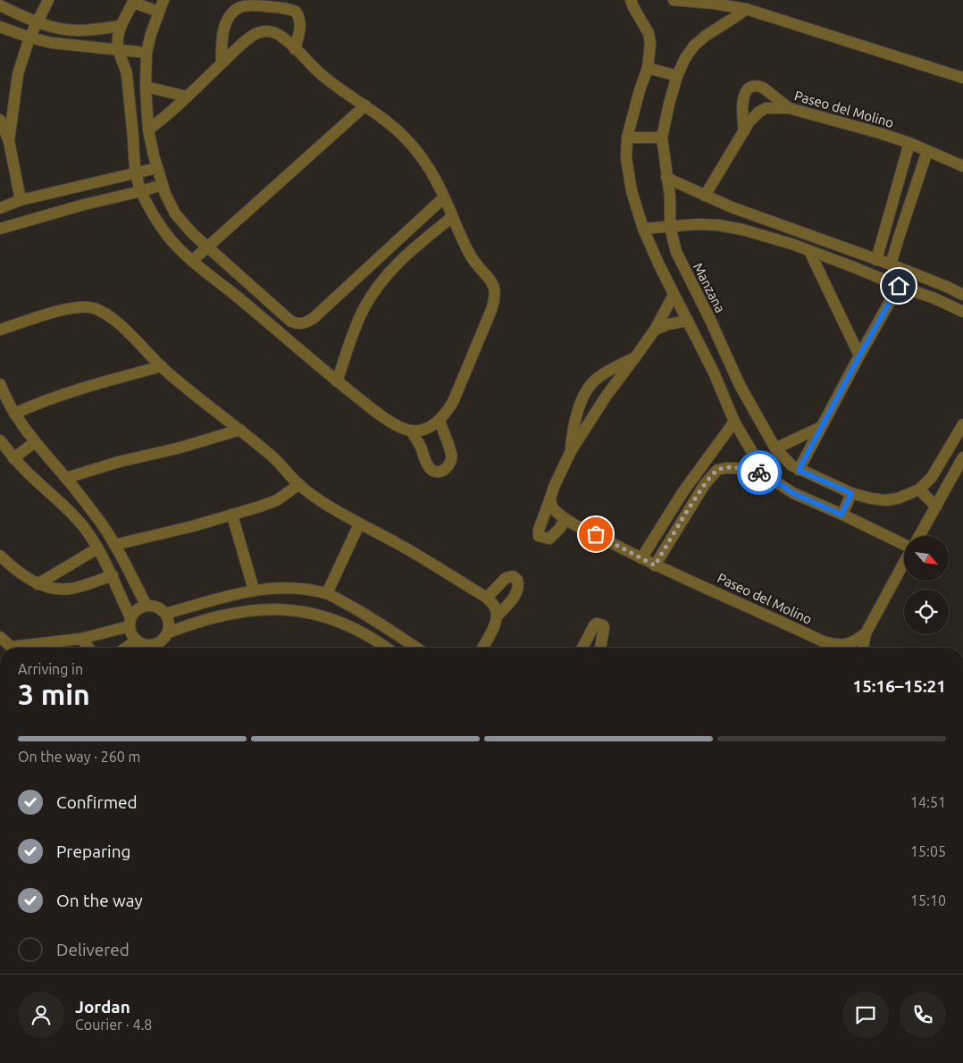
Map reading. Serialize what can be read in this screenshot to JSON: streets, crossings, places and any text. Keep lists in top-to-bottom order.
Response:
{
  "streets": {
    "street": ["Paseo del Molino", "Manzana"]
  },
  "north": "bottom right",
  "page": {
    "heading": ["3 min", "Arriving in", "15:16–15:21"],
    "panel": ["Jordan", "Courier · 4.8"],
    "bar": "On the way · 260 m",
    "list": [
      ["Confirmed", "14:51"],
      ["Preparing", "15:05"],
      ["On the way", "15:10"],
      "Delivered"
    ]
  }
}
